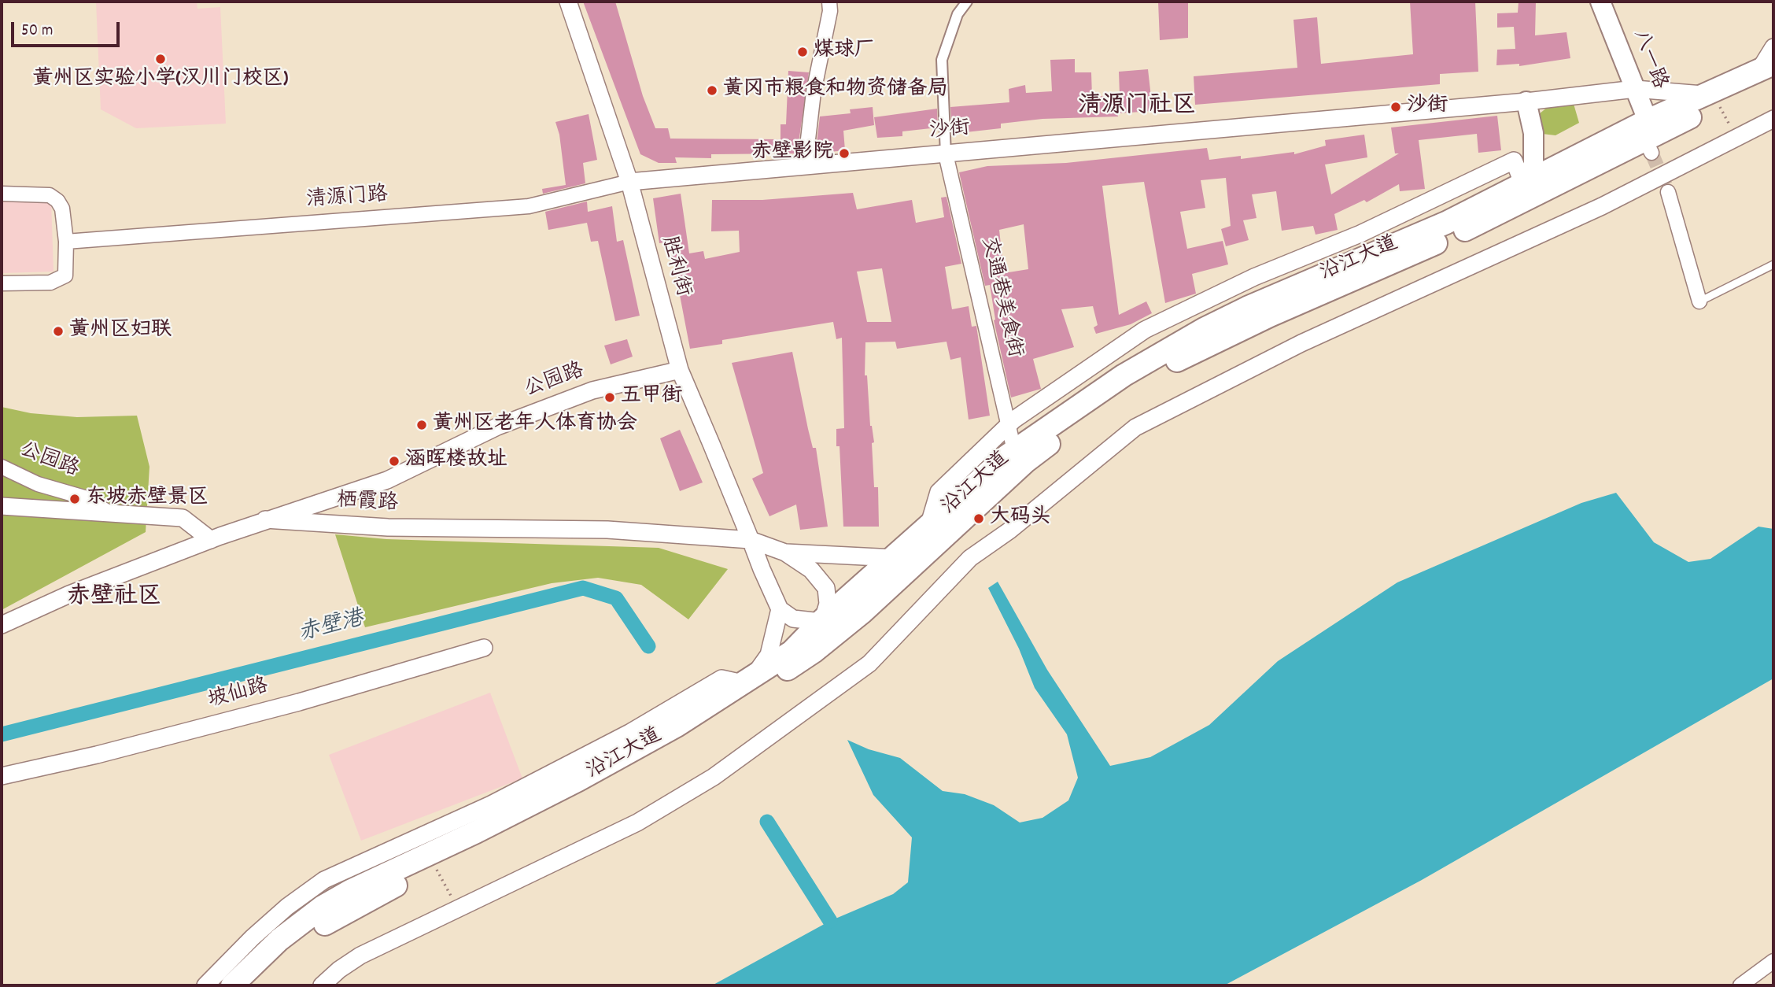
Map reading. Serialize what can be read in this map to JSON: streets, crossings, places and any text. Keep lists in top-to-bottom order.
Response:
{
  "streets": {
    "main road": ["八一路", "沿江大道"],
    "street": [
      "沙街",
      "清源门路",
      "胜利街",
      "交通巷美食街",
      "公园路",
      "栖霞路",
      "坡仙路"
    ]
  },
  "crossings": [
    ["八一路", "沙街"],
    ["八一路", "沿江大道"],
    ["沙街", "清源门路"],
    ["沙街", "沿江大道"],
    ["沙街", "胜利街"],
    ["沙街", "交通巷美食街"],
    ["清源门路", "胜利街"],
    ["沿江大道", "交通巷美食街"],
    ["胜利街", "公园路"],
    ["胜利街", "栖霞路"],
    ["公园路", "栖霞路"]
  ],
  "districts": ["清源门社区", "赤壁社区"],
  "water": ["赤壁港"],
  "places": [
    "煤球厂",
    "黄州区实验小学(汉川门校区)",
    "黄冈市粮食和物资储备局",
    "沙街",
    "赤壁影院",
    "黄州区妇联",
    "五甲街",
    "黄州区老年人体育协会",
    "涵晖楼故址",
    "东坡赤壁景区",
    "大码头"
  ],
  "scale_bar": "50 m"
}
